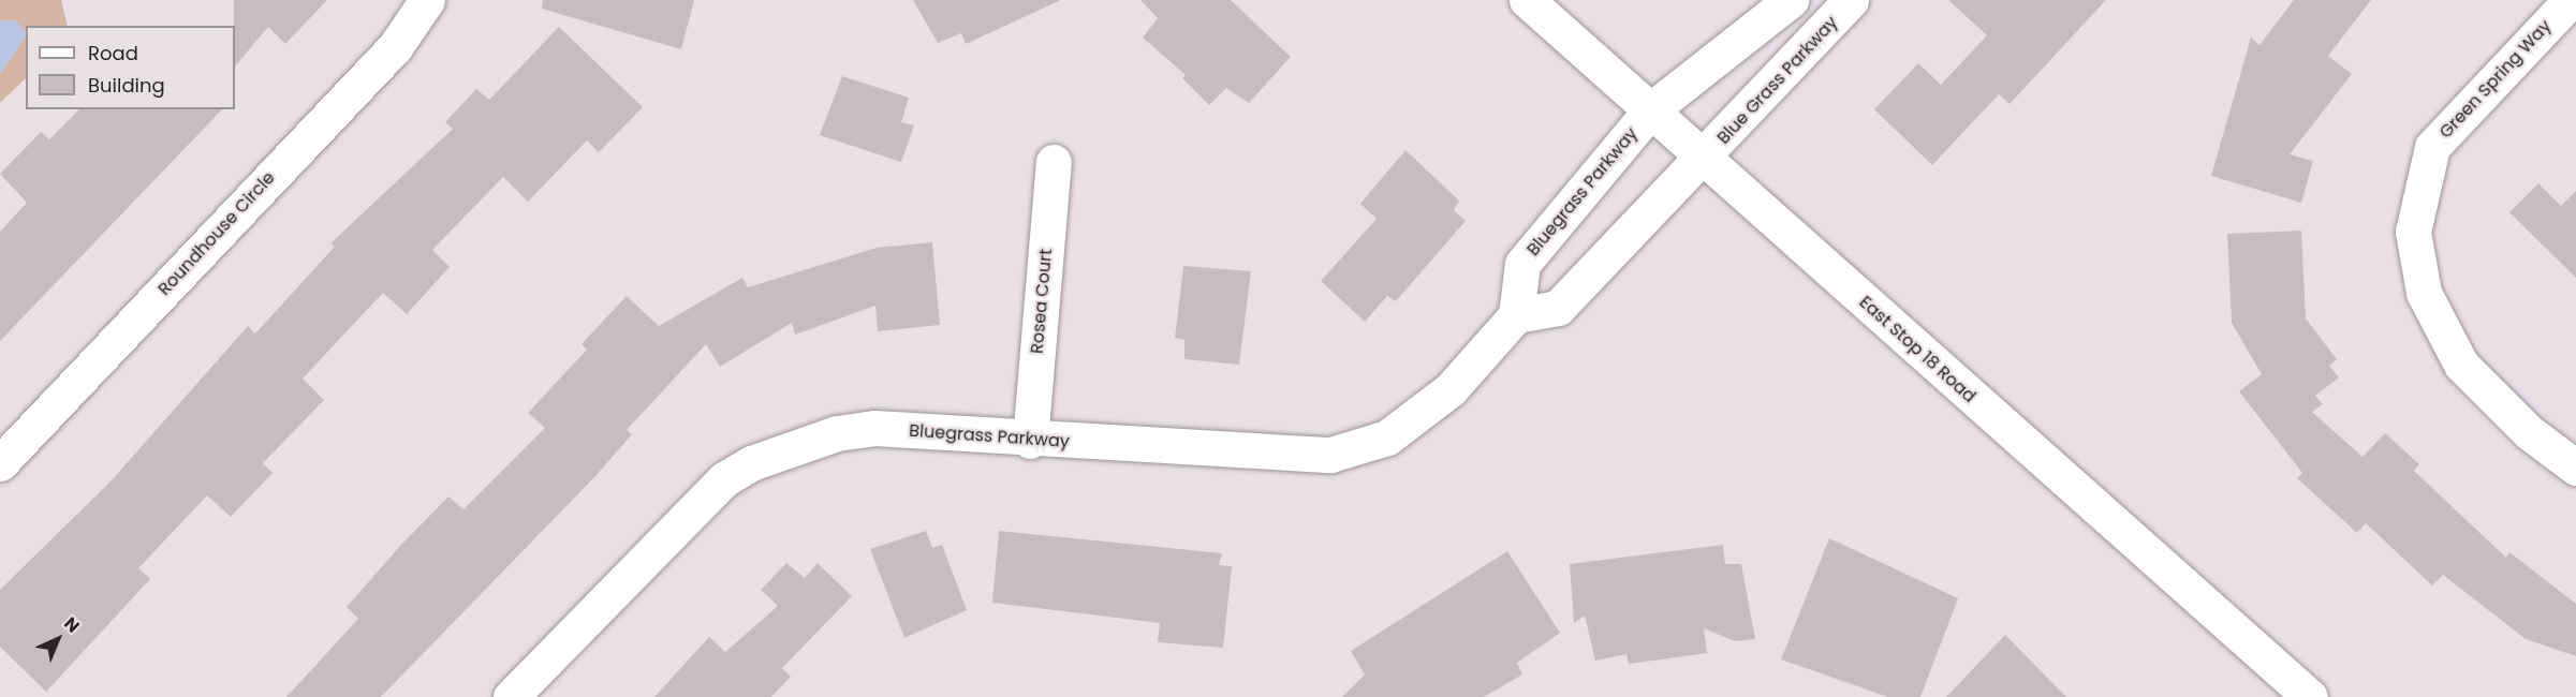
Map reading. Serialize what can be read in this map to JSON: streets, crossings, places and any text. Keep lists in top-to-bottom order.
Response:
{
  "streets": {
    "street": [
      "Green Spring Way",
      "Blue Grass Parkway",
      "Bluegrass Parkway",
      "Roundhouse Circle",
      "Rosea Court",
      "East Stop 18 Road"
    ]
  },
  "crossings": [
    ["Blue Grass Parkway", "East Stop 18 Road"],
    ["Bluegrass Parkway", "Rosea Court"],
    ["Bluegrass Parkway", "East Stop 18 Road"]
  ],
  "legend": ["Road", "Building"],
  "north": "top right"
}
